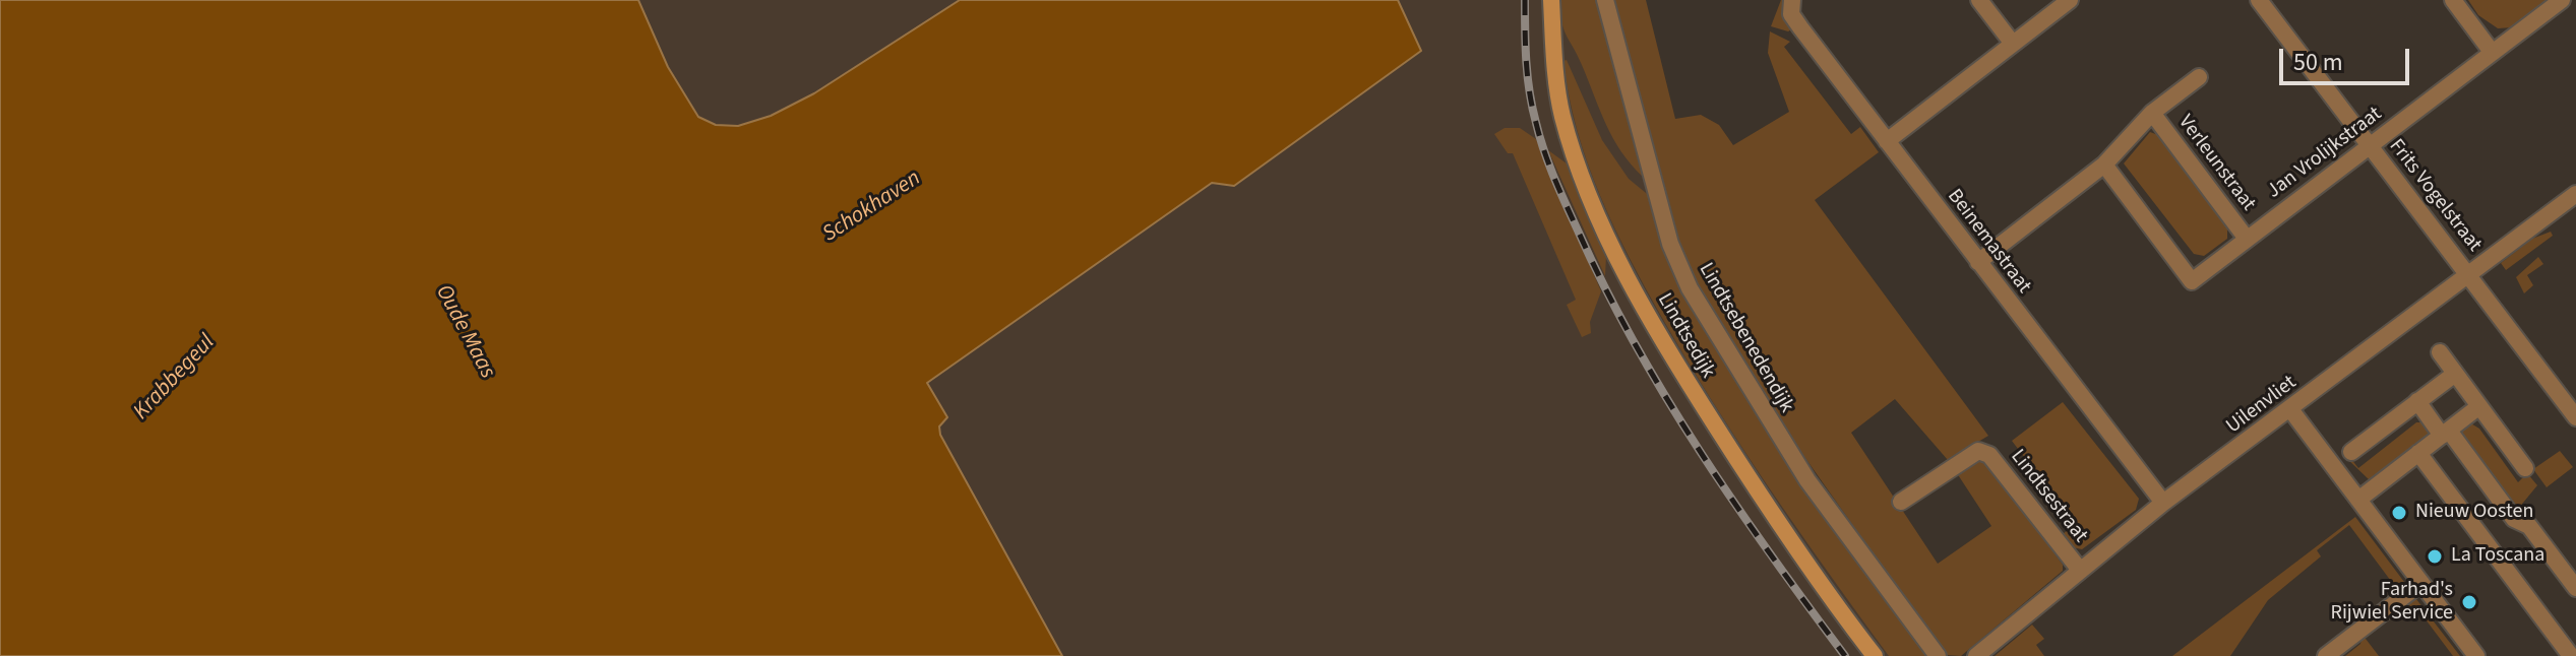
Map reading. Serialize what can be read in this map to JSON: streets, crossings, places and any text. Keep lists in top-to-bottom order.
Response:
{
  "streets": {
    "main road": ["Lindtsedijk"],
    "street": [
      "Jan Vrolijkstraat",
      "Verleunstraat",
      "Frits Vogelstraat",
      "Beinemastraat",
      "Lindtsebenedendijk",
      "Uilenvliet",
      "Lindtsestraat"
    ]
  },
  "crossings": [
    ["Jan Vrolijkstraat", "Verleunstraat"],
    ["Jan Vrolijkstraat", "Frits Vogelstraat"],
    ["Verleunstraat", "Beinemastraat"],
    ["Frits Vogelstraat", "Uilenvliet"],
    ["Beinemastraat", "Uilenvliet"],
    ["Uilenvliet", "Lindtsestraat"]
  ],
  "water": ["Schokhaven", "Oude Maas", "Krabbegeul"],
  "places": ["Nieuw Oosten", "La Toscana", "Farhad's Rijwiel Service"],
  "scale_bar": "50 m"
}
